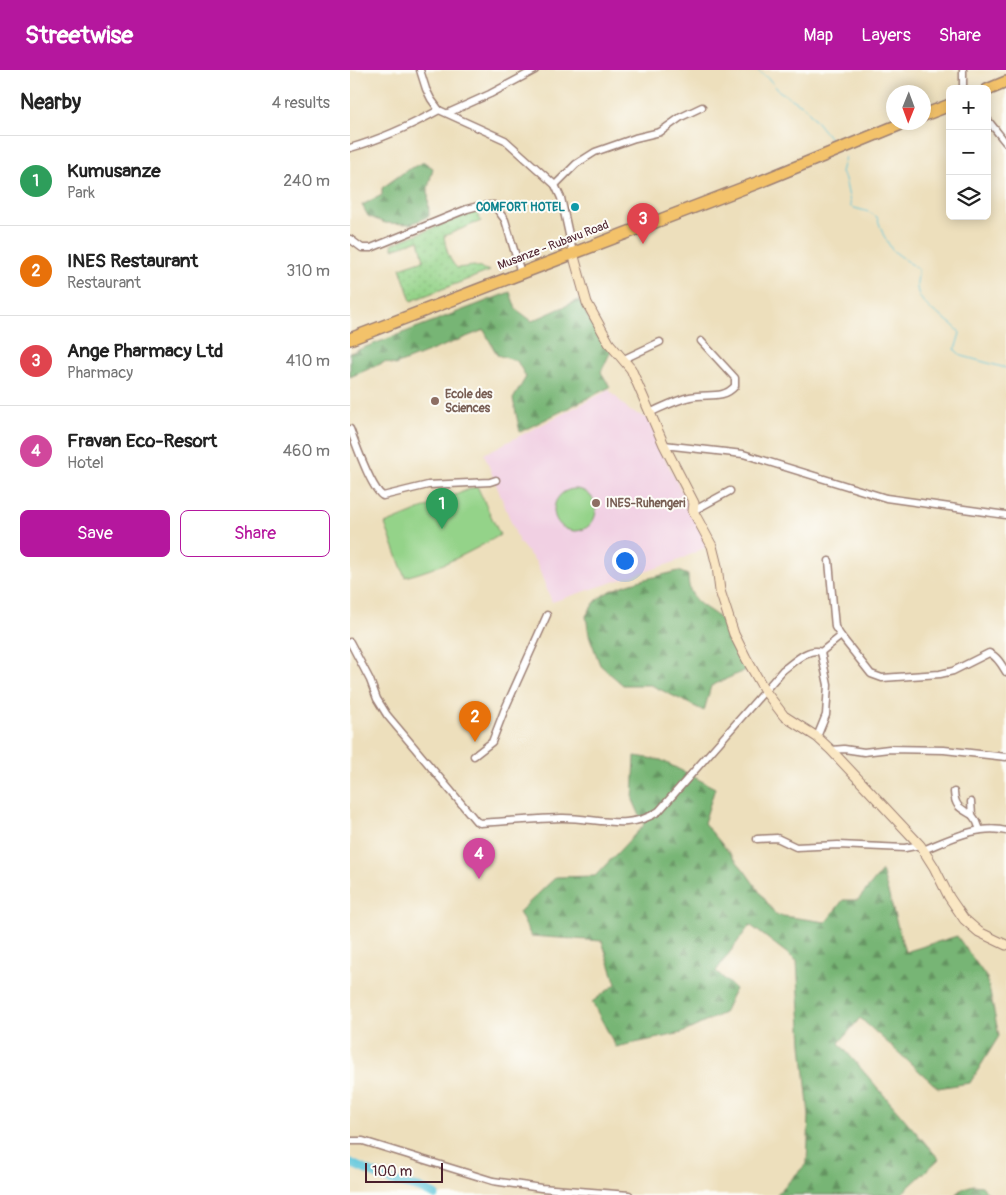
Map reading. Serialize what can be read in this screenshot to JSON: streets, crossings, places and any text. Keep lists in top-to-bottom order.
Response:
{
  "streets": {
    "highway": ["Musanze - Rubavu Road"]
  },
  "places": ["COMFORT HOTEL", "Ecole des Sciences", "INES-Ruhengeri"],
  "scale_bar": "100 m",
  "north": "bottom",
  "page": {
    "header": "Streetwise",
    "nav": ["Map", "Layers", "Share"],
    "heading": ["Nearby", "4 results"],
    "map_buttons": ["+", "−"],
    "list": [
      {
        "mark": "1",
        "name": "Kumusanze",
        "note": "Park",
        "value": "240 m"
      },
      {
        "mark": "2",
        "name": "INES Restaurant",
        "note": "Restaurant",
        "value": "310 m"
      },
      {
        "mark": "3",
        "name": "Ange Pharmacy Ltd",
        "note": "Pharmacy",
        "value": "410 m"
      },
      {
        "mark": "4",
        "name": "Fravan Eco-Resort",
        "note": "Hotel",
        "value": "460 m"
      }
    ],
    "pins": [
      "3",
      "1",
      "2",
      "4"
    ],
    "buttons": ["Save", "Share"],
    "scale": "100 m"
  }
}
